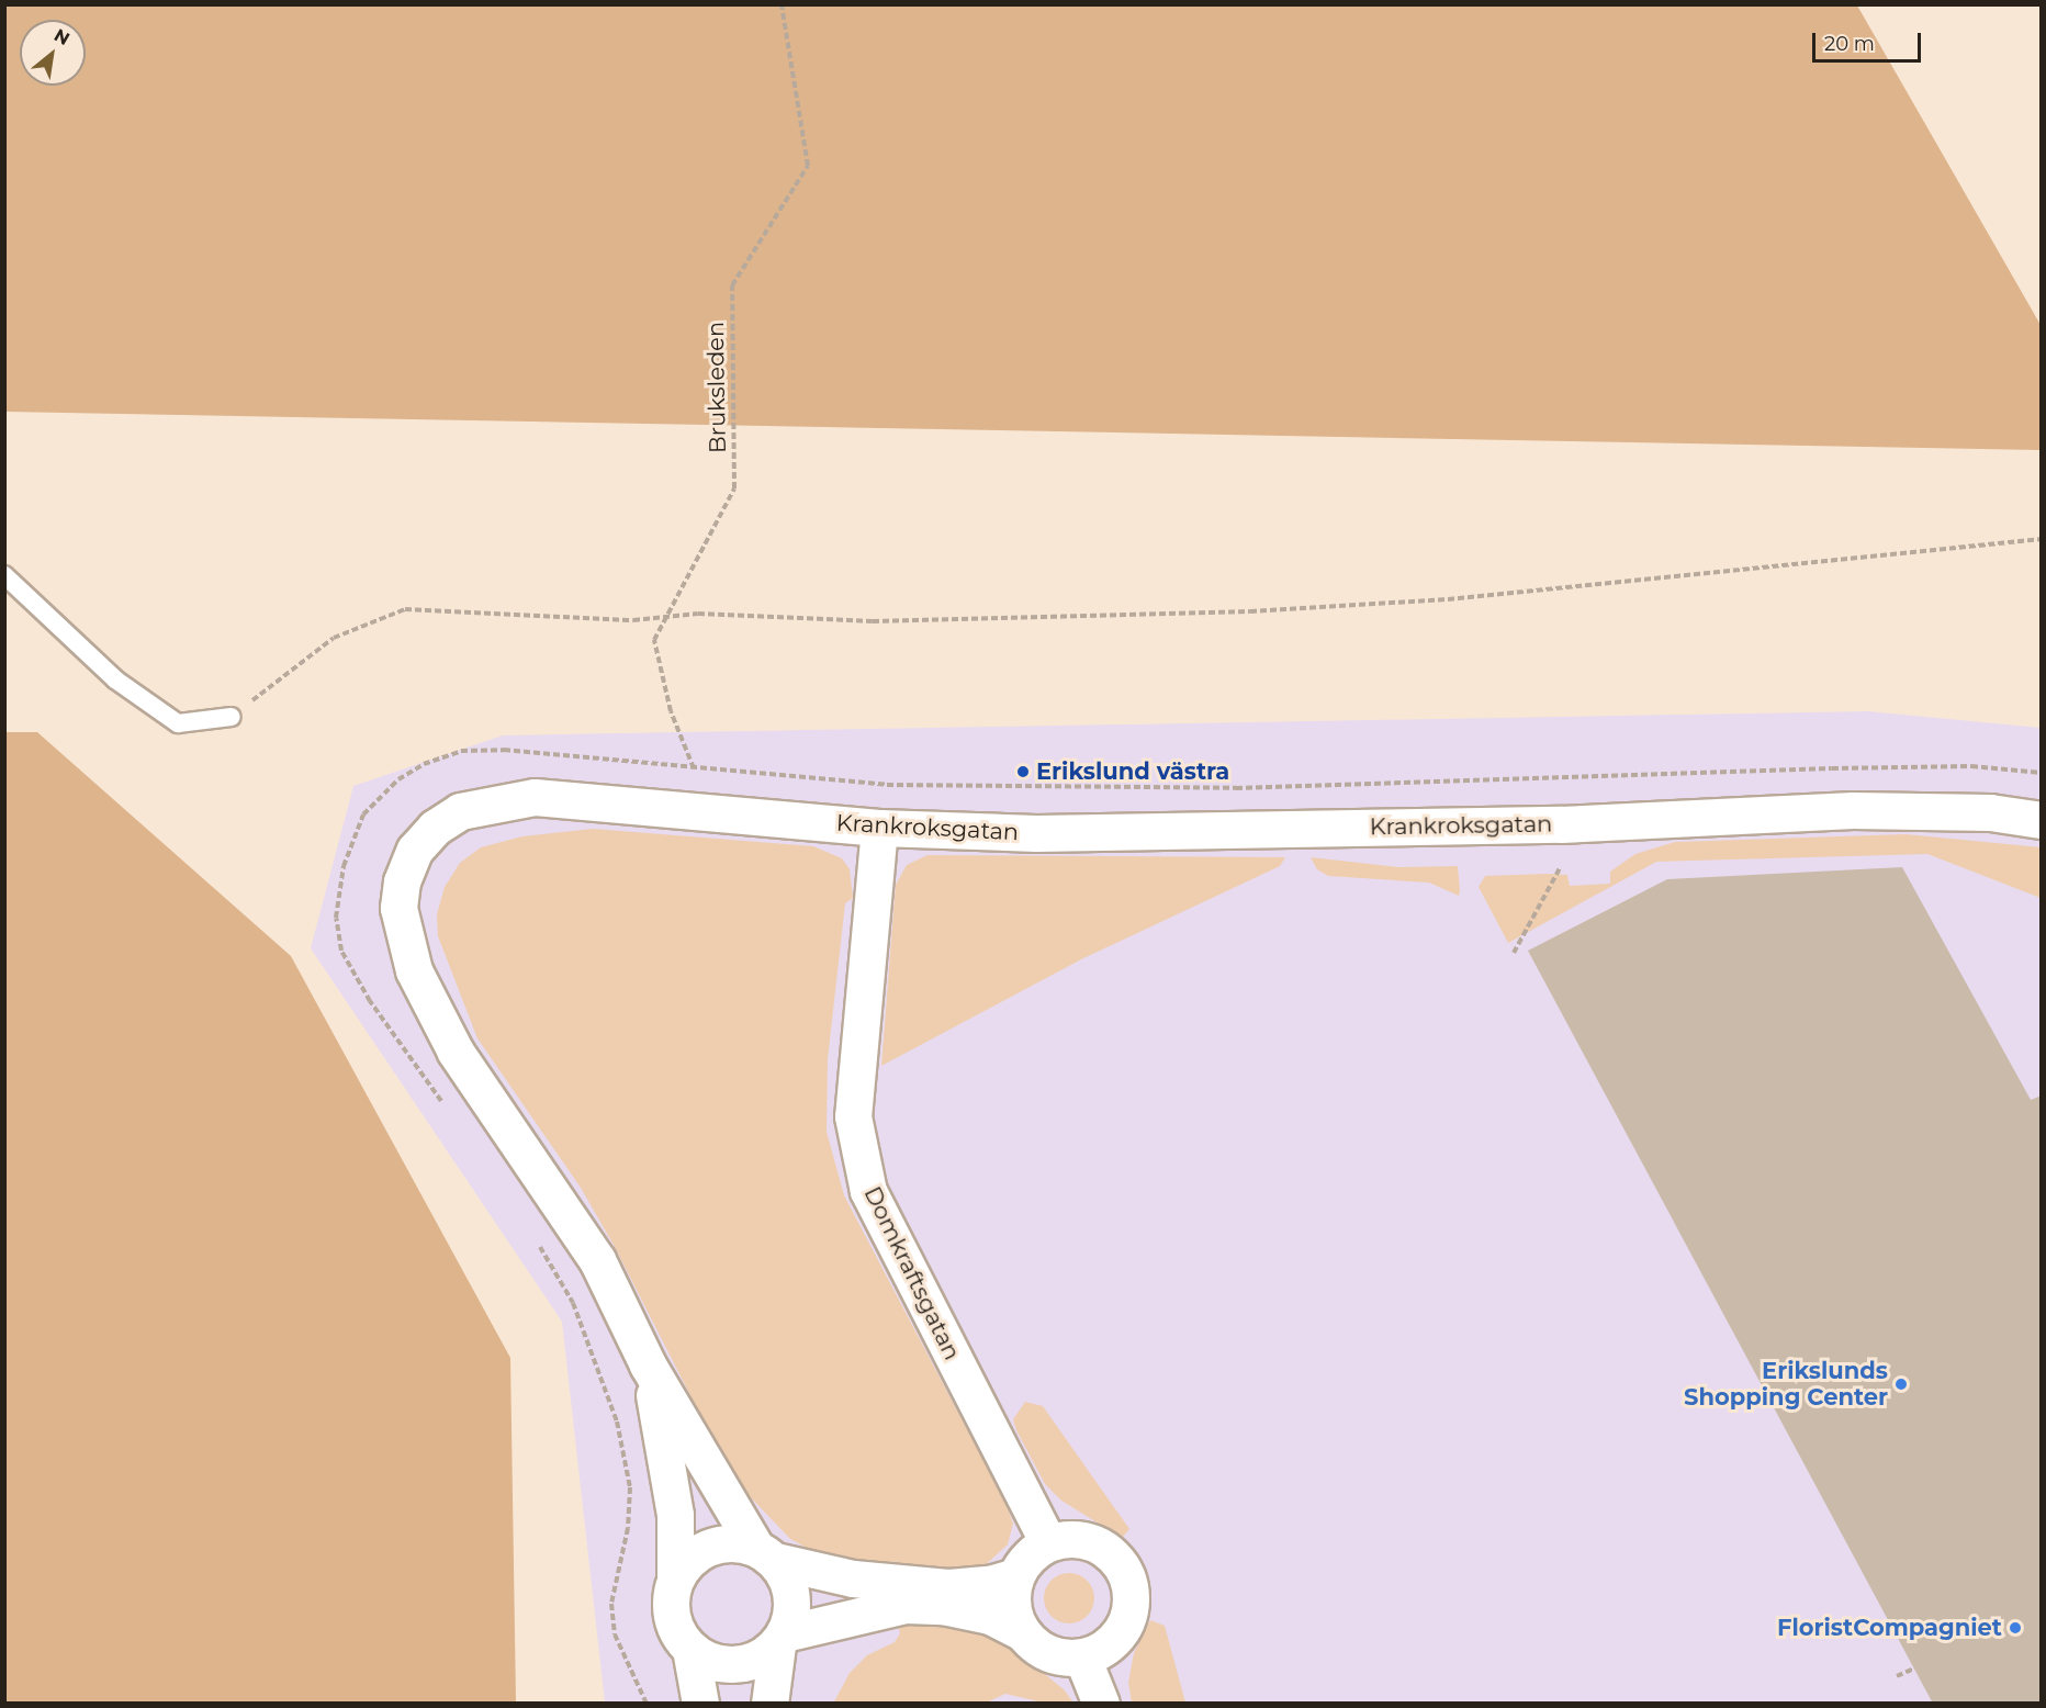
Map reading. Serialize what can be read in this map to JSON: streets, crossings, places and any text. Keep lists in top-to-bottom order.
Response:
{
  "streets": {
    "street": ["Krankroksgatan", "Domkraftsgatan"],
    "path": ["Bruksleden"]
  },
  "crossings": [
    ["Krankroksgatan", "Domkraftsgatan"]
  ],
  "places": ["Erikslund västra", "Erikslunds Shopping Center", "FloristCompagniet"],
  "scale_bar": "20 m",
  "north": "top right"
}
